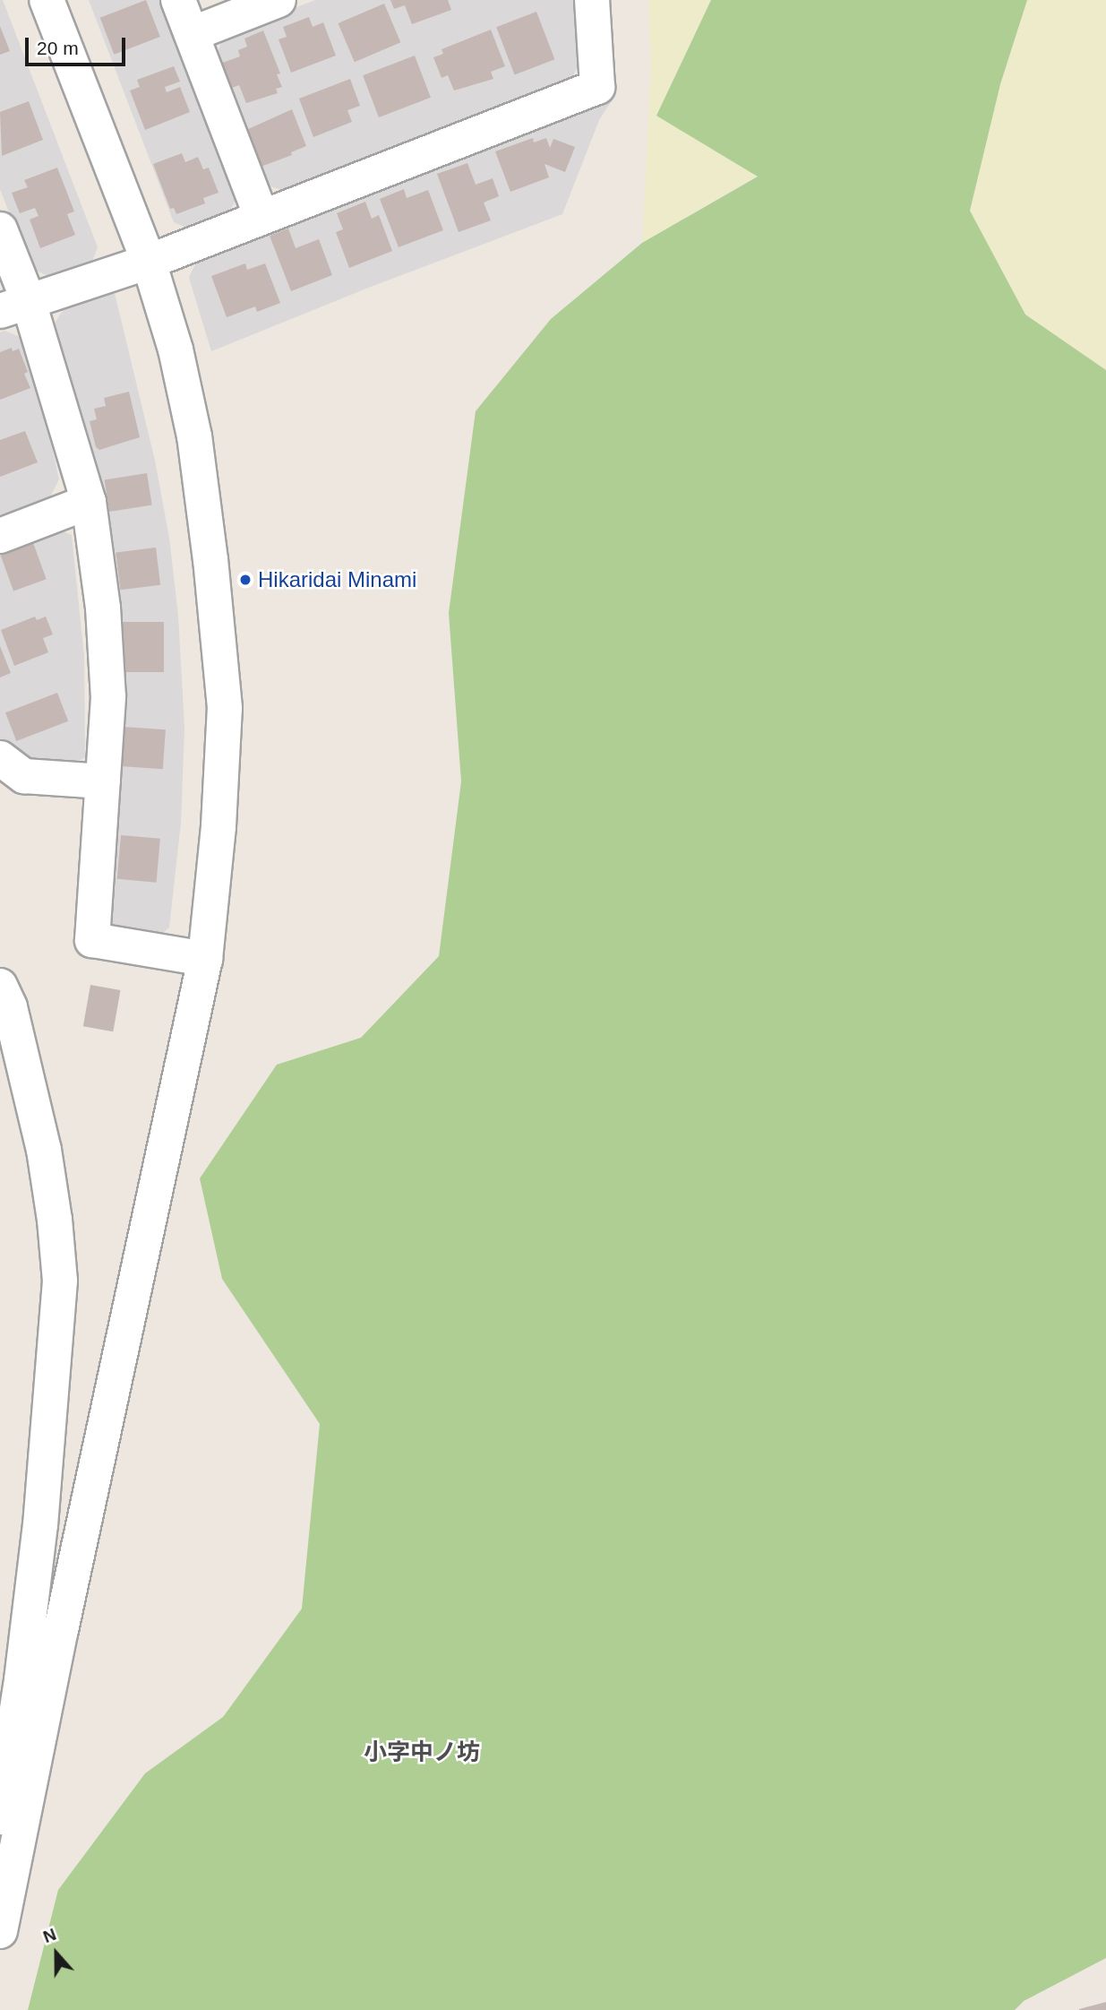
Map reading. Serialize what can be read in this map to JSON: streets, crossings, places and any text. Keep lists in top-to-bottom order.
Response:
{
  "districts": ["小字中ノ坊"],
  "places": ["Hikaridai Minami"],
  "scale_bar": "20 m",
  "north": "top"
}
